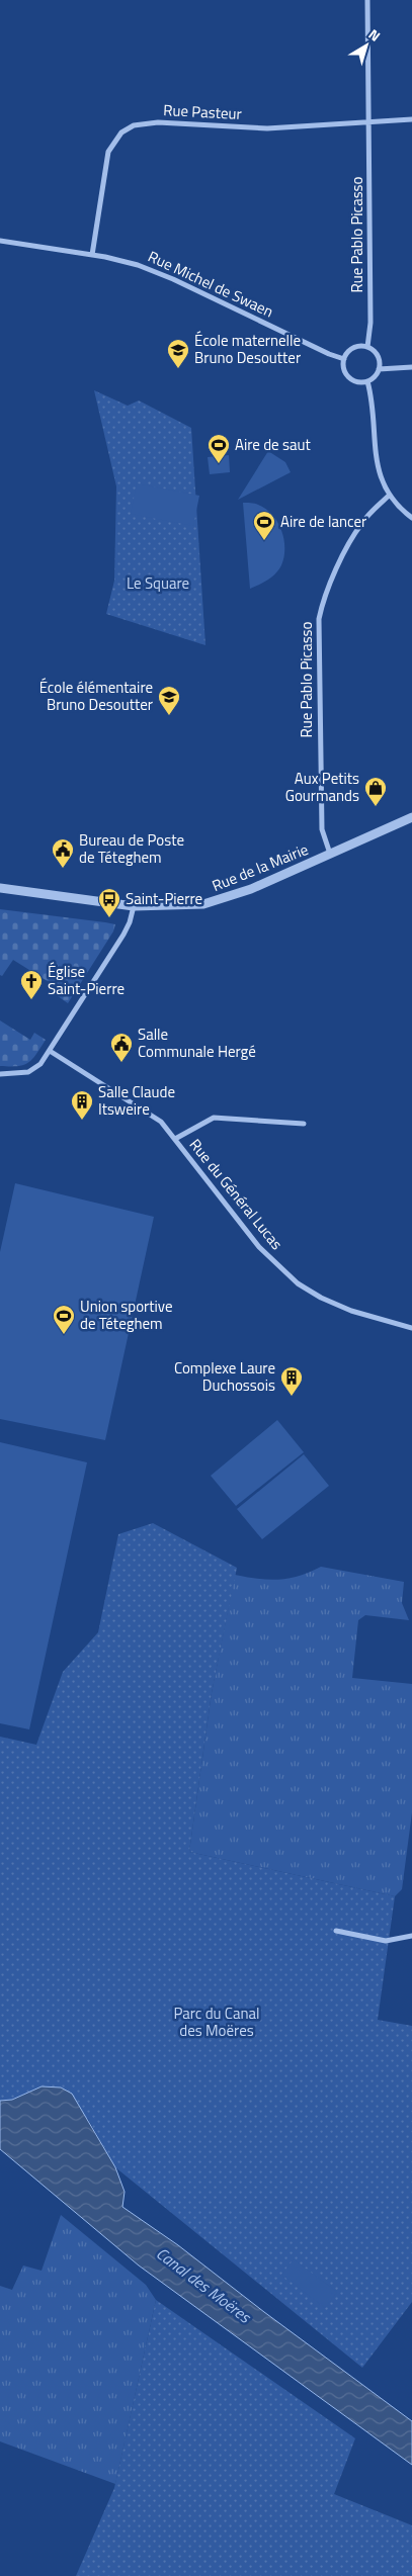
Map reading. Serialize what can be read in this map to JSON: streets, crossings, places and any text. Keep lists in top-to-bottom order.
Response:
{
  "streets": {
    "street": [
      "Rue Pasteur",
      "Rue Pablo Picasso",
      "Rue Michel de Swaen",
      "Rue de la Mairie",
      "Rue du Général Lucas"
    ]
  },
  "crossings": [
    ["Rue Pasteur", "Rue Pablo Picasso"],
    ["Rue Pasteur", "Rue Michel de Swaen"],
    ["Rue Pablo Picasso", "Rue Michel de Swaen"],
    ["Rue Pablo Picasso", "Rue de la Mairie"]
  ],
  "water": ["Canal des Moëres"],
  "parks": ["Le Square", "Parc du Canal des Moëres"],
  "places": {
    "school or university": ["École maternelle Bruno Desoutter", "École élémentaire Bruno Desoutter"],
    "sports": ["Aire de saut", "Aire de lancer", "Union sportive de Téteghem"],
    "shop": ["Aux Petits Gourmands"],
    "public building": ["Bureau de Poste de Téteghem", "Salle Communale Hergé"],
    "bus stop": ["Saint-Pierre"],
    "church": ["Église Saint-Pierre"],
    "building": ["Salle Claude Itsweire", "Complexe Laure Duchossois"]
  },
  "north": "top right"
}
